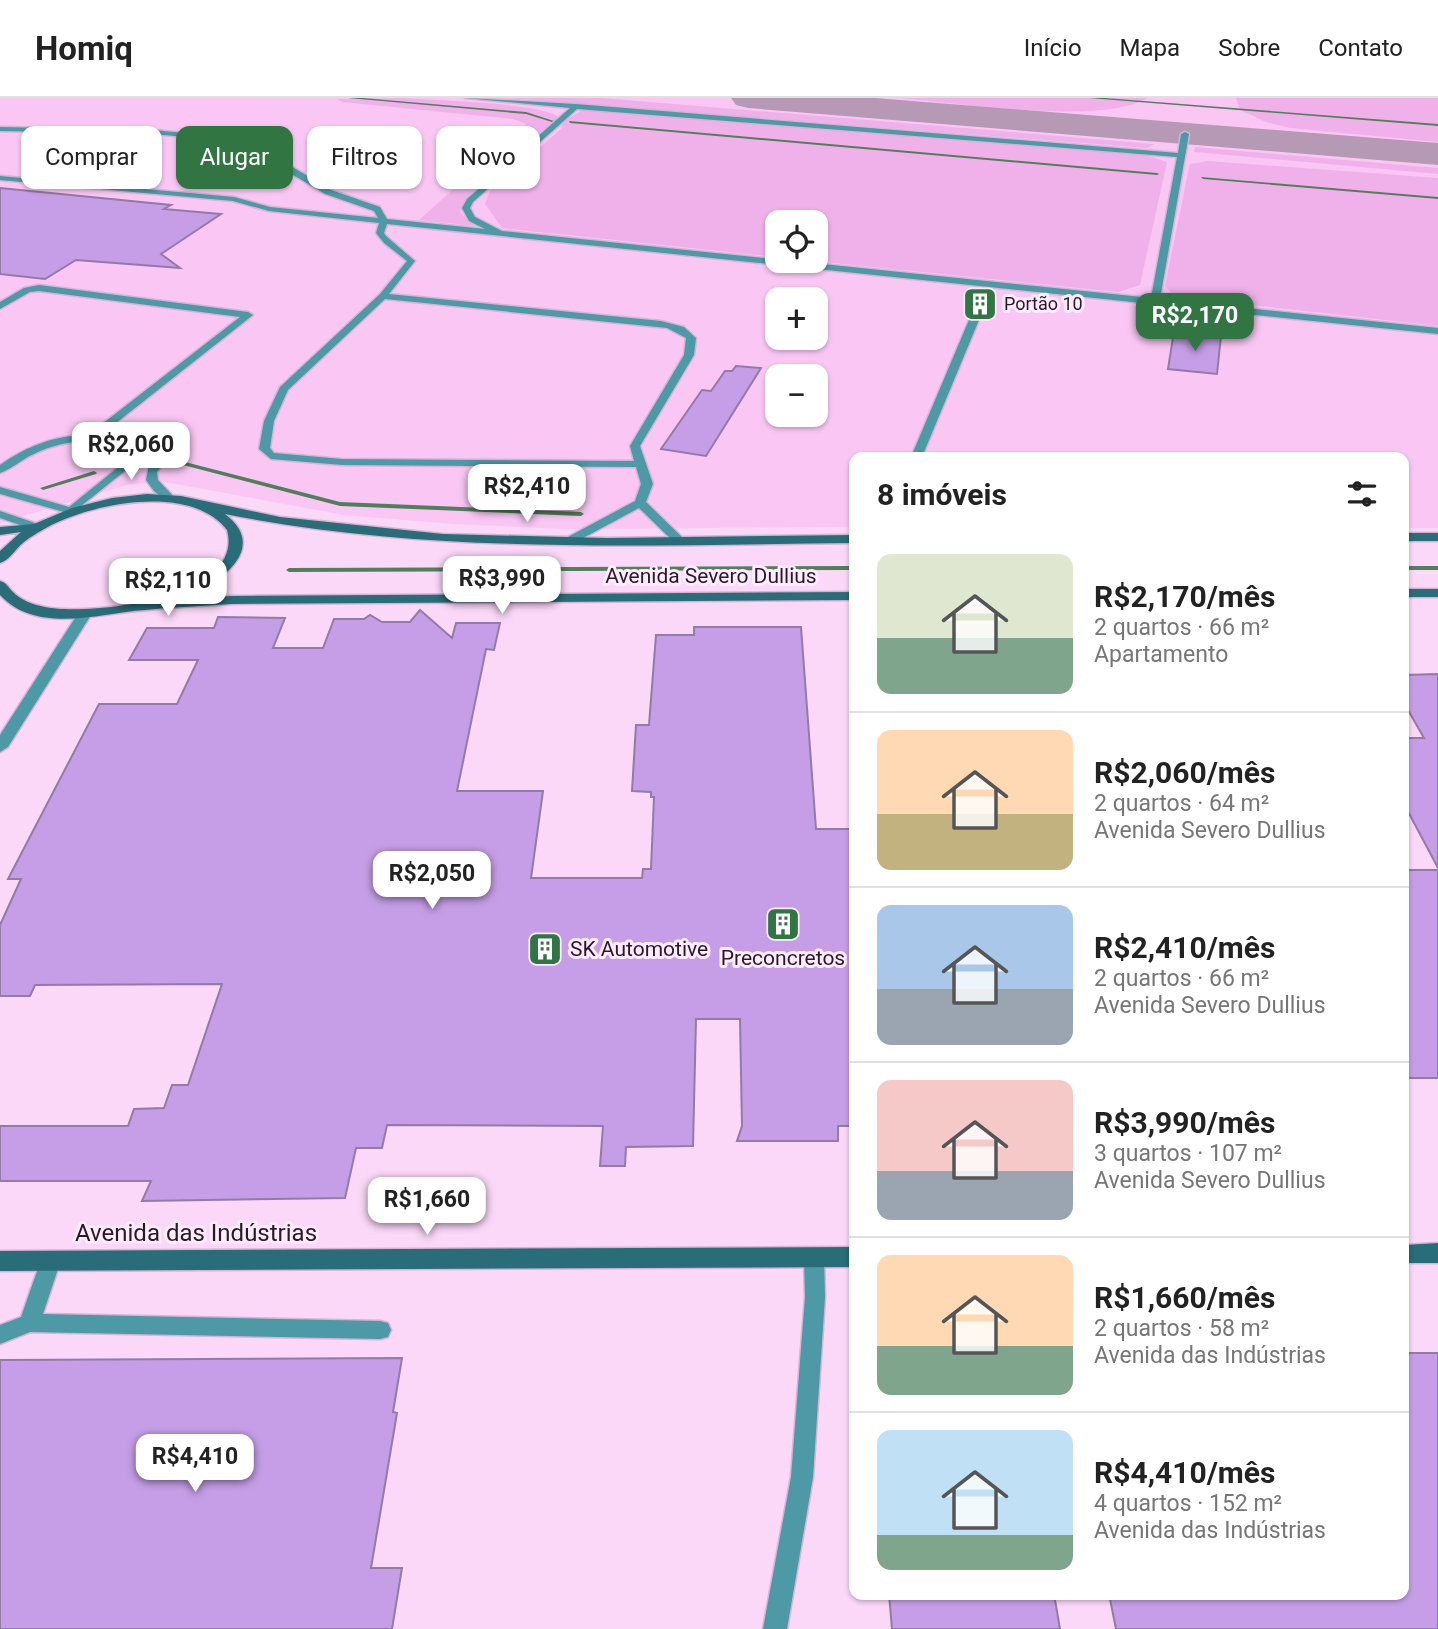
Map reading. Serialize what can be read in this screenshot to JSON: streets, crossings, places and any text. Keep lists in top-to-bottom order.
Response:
{
  "streets": {
    "main road": ["Avenida Severo Dullius", "Avenida das Indústrias"]
  },
  "places": {
    "building": ["Portão 10", "Preconcretos", "SK Automotive"]
  },
  "page": {
    "header": "Homiq",
    "nav": [
      "Início",
      "Mapa",
      "Sobre",
      "Contato"
    ],
    "chip": [
      "Comprar",
      "Alugar",
      "Filtros",
      "Novo"
    ],
    "map_buttons": ["+", "−"],
    "price": [
      "R$2,170",
      "R$2,060",
      "R$2,410",
      "R$3,990",
      "R$2,110",
      "R$2,050",
      "R$1,660",
      "R$4,410"
    ],
    "heading": "8 imóveis",
    "list": [
      {
        "name": "R$2,170/mês",
        "note": "2 quartos · 66 m² · Apartamento"
      },
      {
        "name": "R$2,060/mês",
        "note": "2 quartos · 64 m² · Avenida Severo Dullius"
      },
      {
        "name": "R$2,410/mês",
        "note": "2 quartos · 66 m² · Avenida Severo Dullius"
      },
      {
        "name": "R$3,990/mês",
        "note": "3 quartos · 107 m² · Avenida Severo Dullius"
      },
      {
        "name": "R$1,660/mês",
        "note": "2 quartos · 58 m² · Avenida das Indústrias"
      },
      {
        "name": "R$4,410/mês",
        "note": "4 quartos · 152 m² · Avenida das Indústrias"
      }
    ]
  }
}
